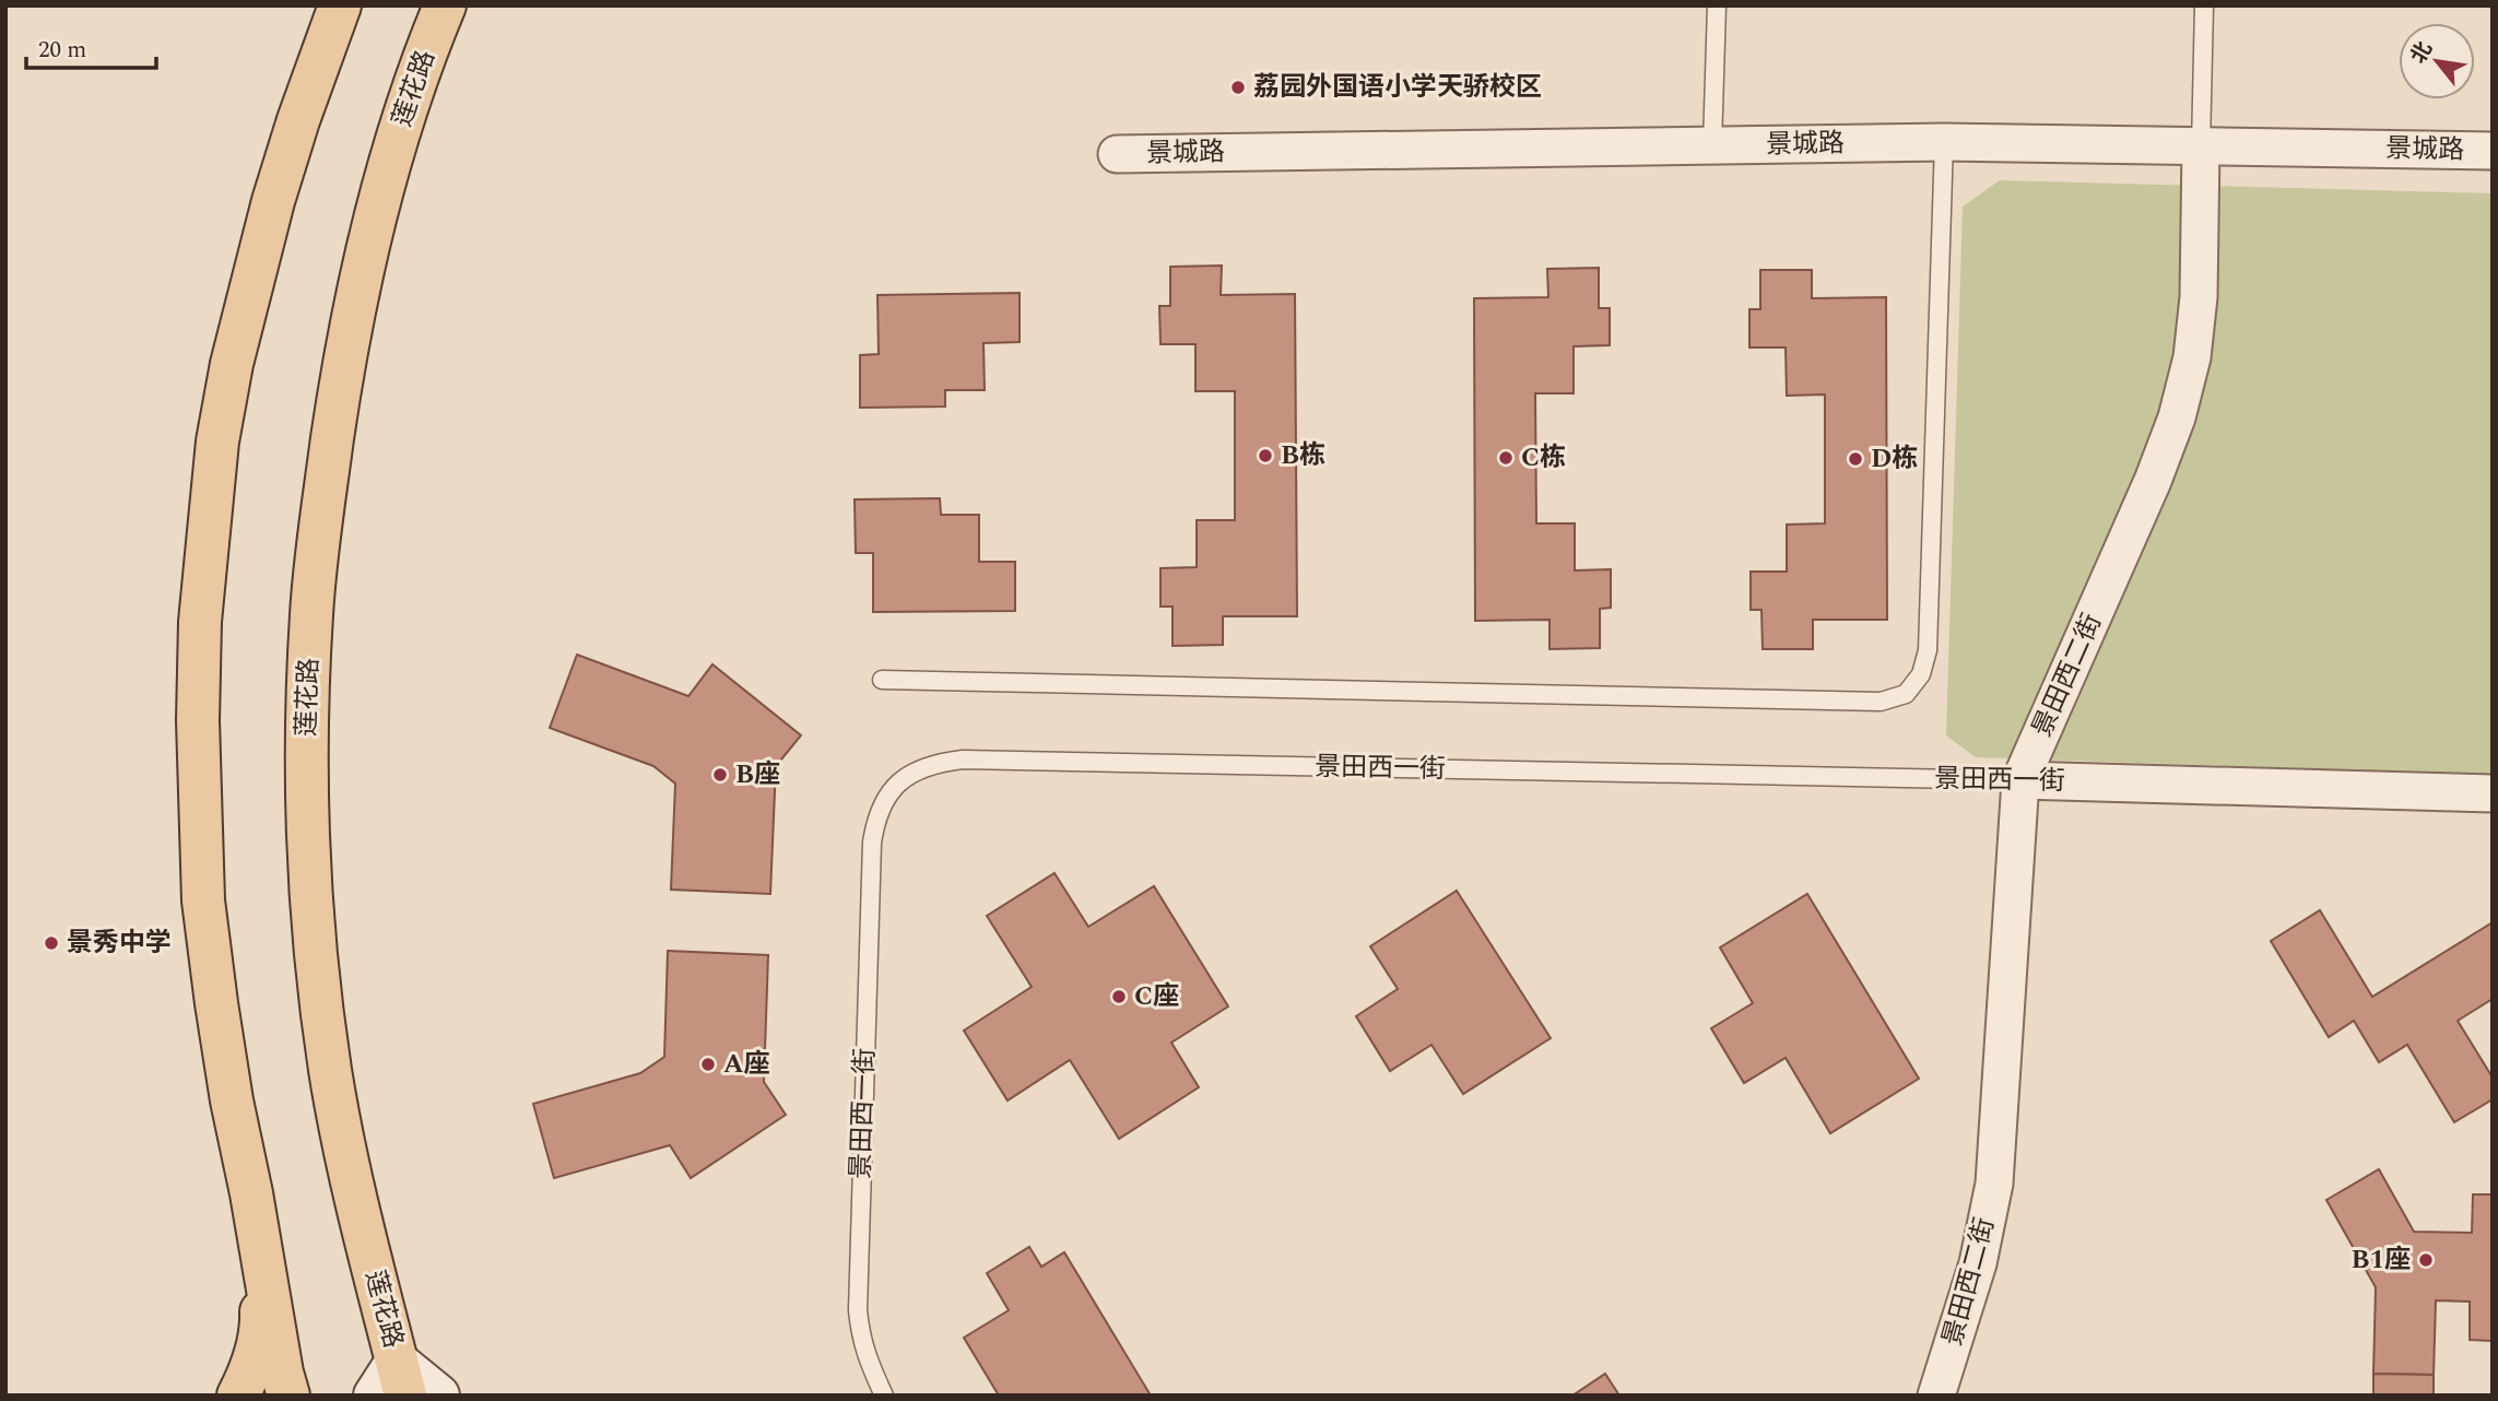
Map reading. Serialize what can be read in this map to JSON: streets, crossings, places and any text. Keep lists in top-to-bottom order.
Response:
{
  "streets": {
    "main road": ["莲花路"],
    "street": ["景城路", "景田西二街", "景田西一街"]
  },
  "crossings": [
    ["景城路", "景田西二街"],
    ["景田西二街", "景田西一街"]
  ],
  "places": [
    "荔园外国语小学天骄校区",
    "B栋",
    "C栋",
    "D栋",
    "B座",
    "景秀中学",
    "C座",
    "A座",
    "B1座"
  ],
  "scale_bar": "20 m",
  "north": "top left"
}
